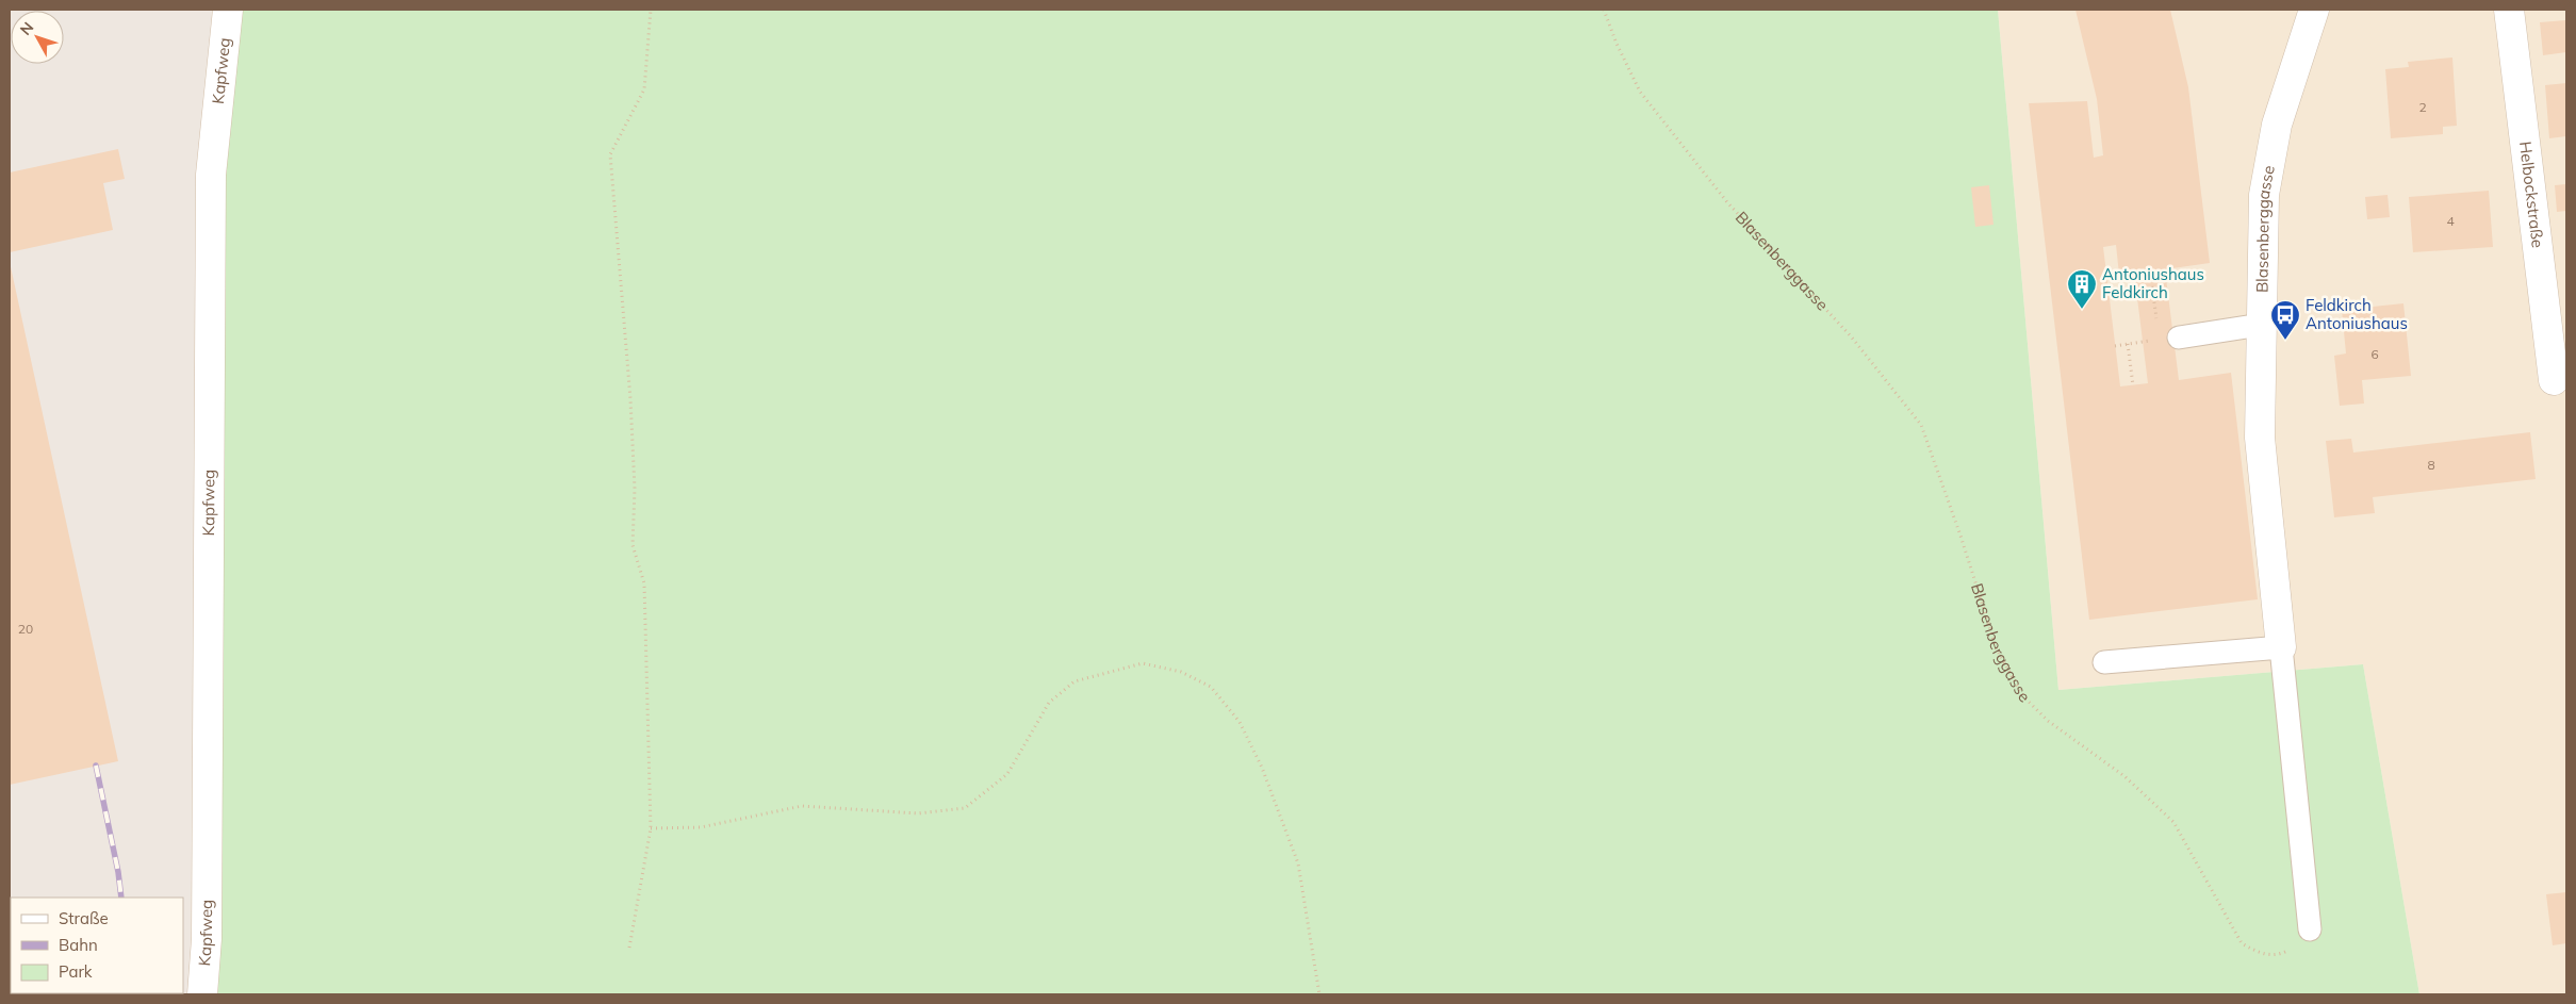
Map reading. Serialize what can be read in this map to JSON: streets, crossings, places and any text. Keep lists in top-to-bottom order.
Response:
{
  "streets": {
    "street": ["Kapfweg", "Helbockstraße", "Blasenberggasse"]
  },
  "places": {
    "building": ["Antoniushaus Feldkirch"],
    "bus stop": ["Feldkirch Antoniushaus"]
  },
  "house_numbers": [
    "2",
    "4",
    "6",
    "8",
    "20"
  ],
  "legend": ["Straße", "Bahn", "Park"],
  "north": "top left"
}
